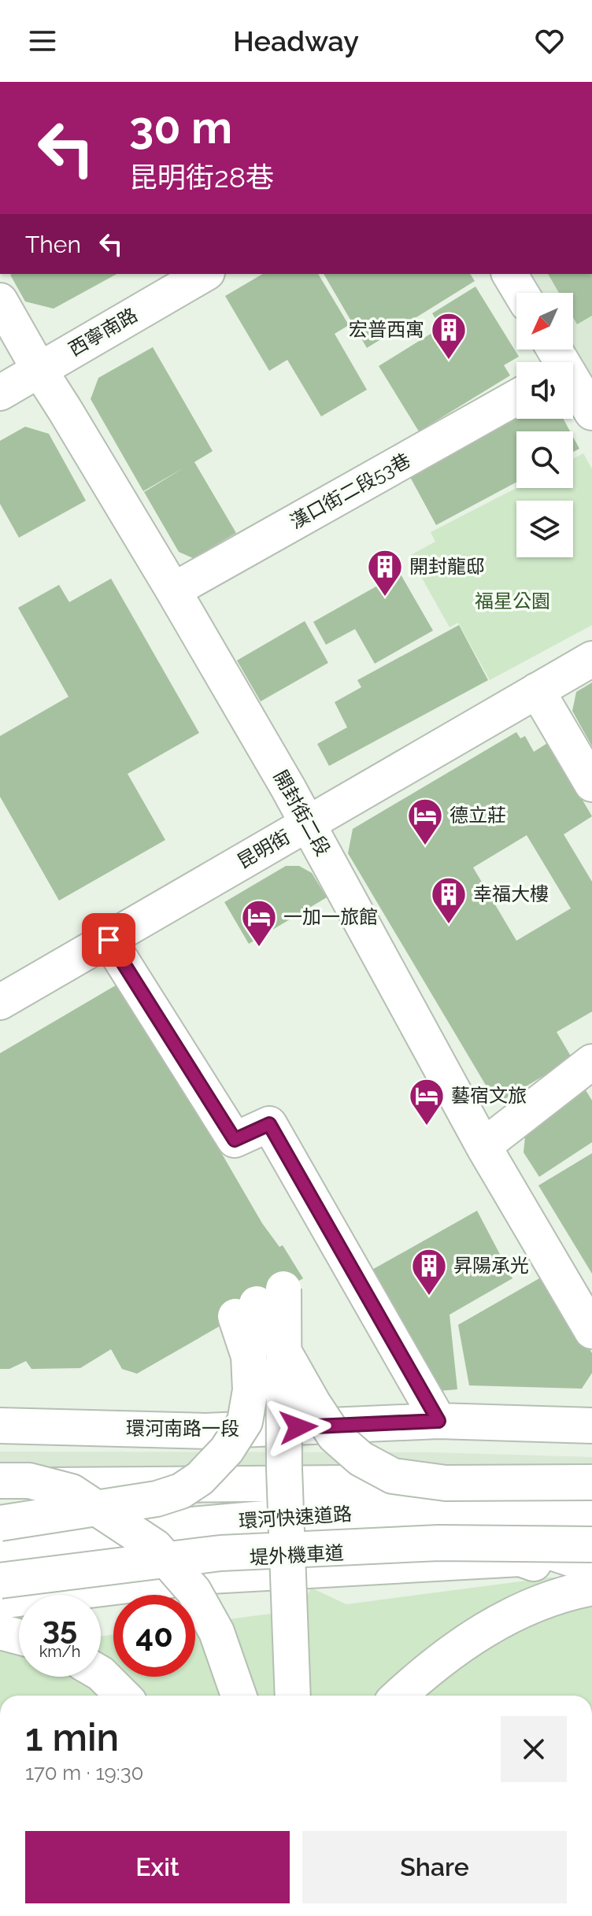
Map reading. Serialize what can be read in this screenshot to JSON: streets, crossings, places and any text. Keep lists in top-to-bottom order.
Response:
{
  "streets": {
    "main road": [
      "西寧南路",
      "漢口街二段53巷",
      "開封街二段",
      "昆明街",
      "環河南路一段",
      "環河快速道路",
      "堤外機車道"
    ]
  },
  "crossings": [
    ["西寧南路", "開封街二段"],
    ["漢口街二段53巷", "開封街二段"],
    ["開封街二段", "昆明街"]
  ],
  "parks": ["福星公園"],
  "places": {
    "building": [
      "宏普西寓",
      "開封龍邸",
      "幸福大樓",
      "昇陽承光"
    ],
    "hotel": ["德立莊", "一加一旅館", "藝宿文旅"]
  },
  "north": "bottom left",
  "page": {
    "header": "Headway",
    "turn": ["30 m", "昆明街28巷"],
    "then": "Then",
    "speed": "35 km/h",
    "limit": "40",
    "heading": ["1 min", "170 m · 19:30"],
    "buttons": ["Exit", "Share"]
  }
}
